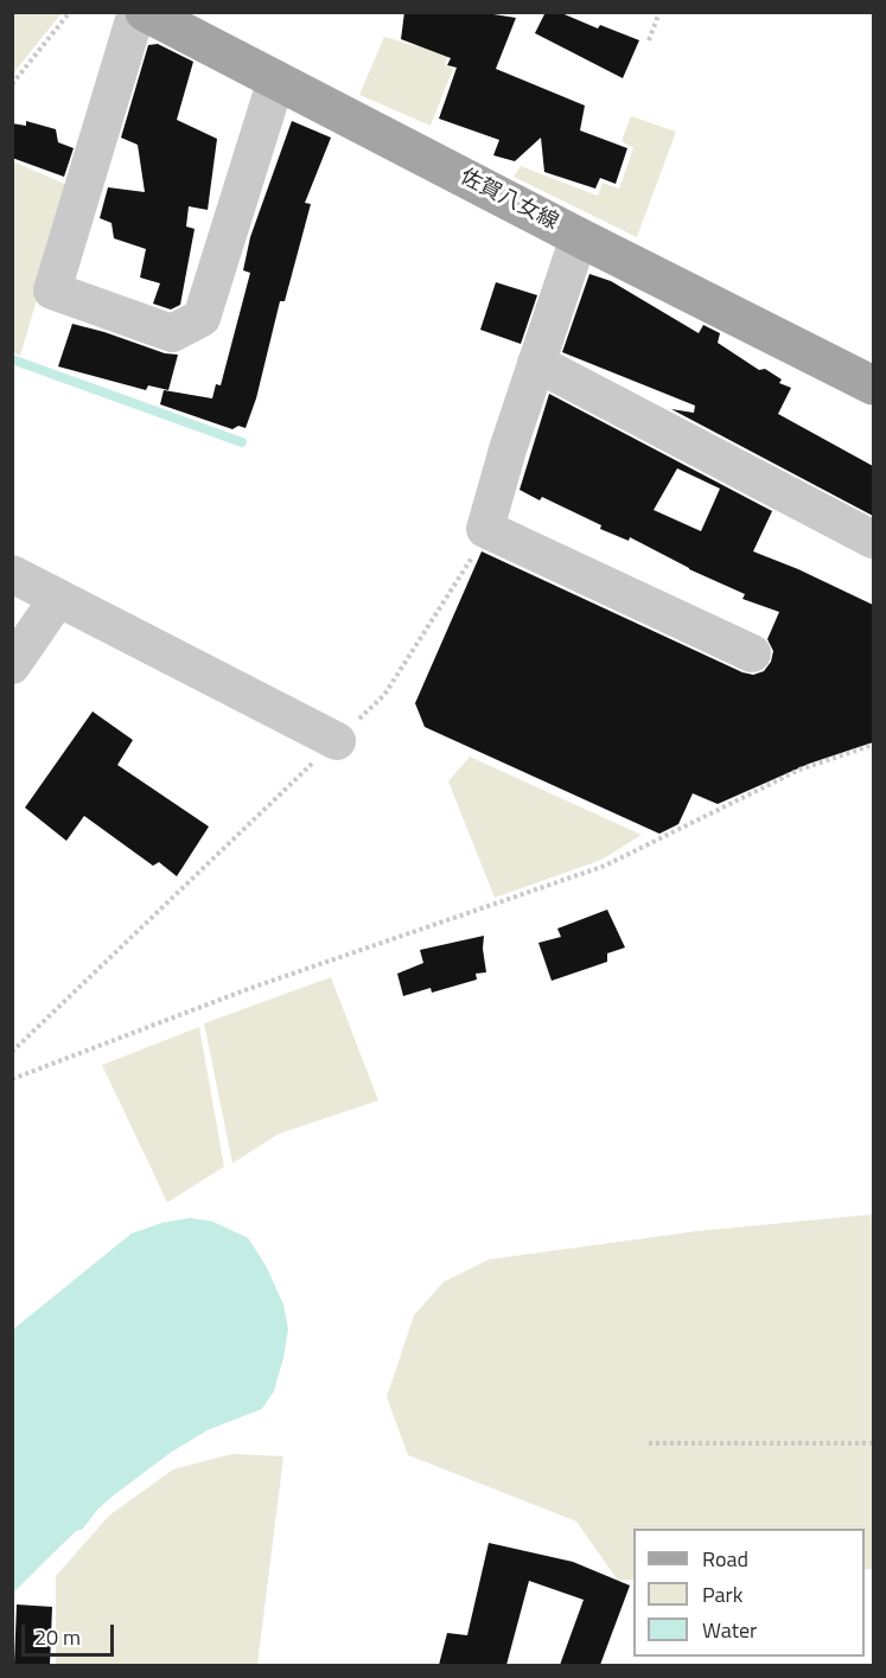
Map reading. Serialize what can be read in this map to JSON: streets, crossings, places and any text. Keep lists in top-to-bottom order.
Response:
{
  "streets": {
    "main road": ["佐賀八女線"]
  },
  "legend": ["Road", "Park", "Water"],
  "scale_bar": "20 m"
}
